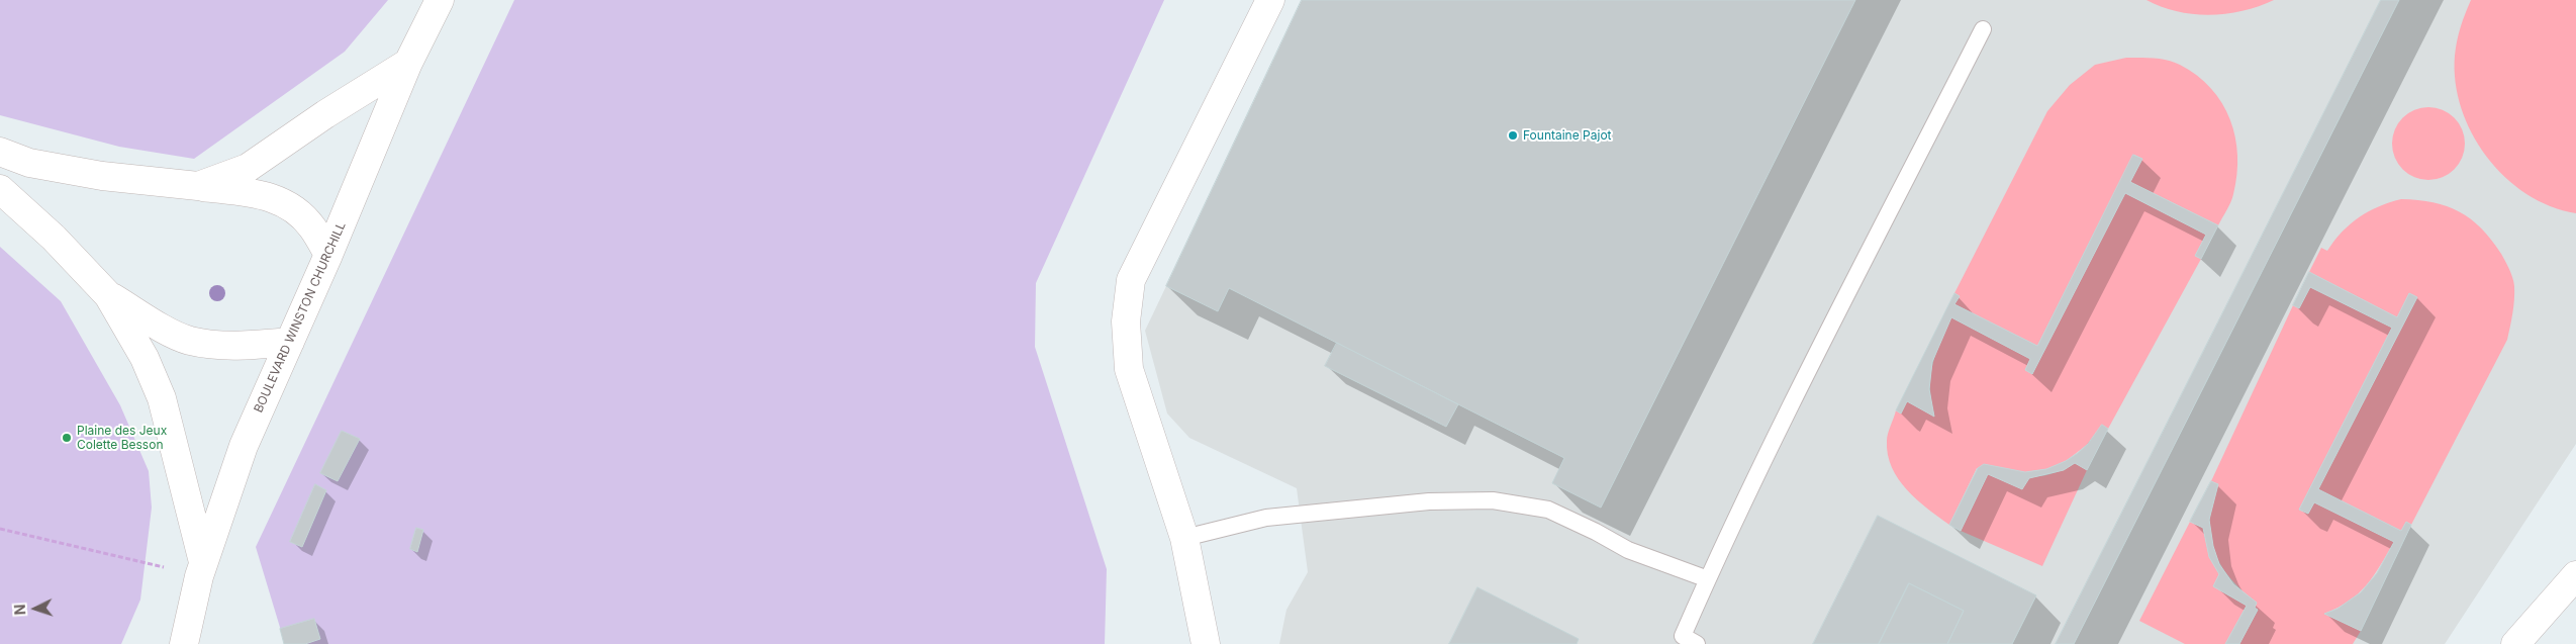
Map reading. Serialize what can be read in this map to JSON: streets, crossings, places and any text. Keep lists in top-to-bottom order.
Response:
{
  "streets": {
    "street": ["BOULEVARD WINSTON CHURCHILL"]
  },
  "places": ["Fountaine Pajot", "Plaine des Jeux Colette Besson"],
  "north": "left"
}
